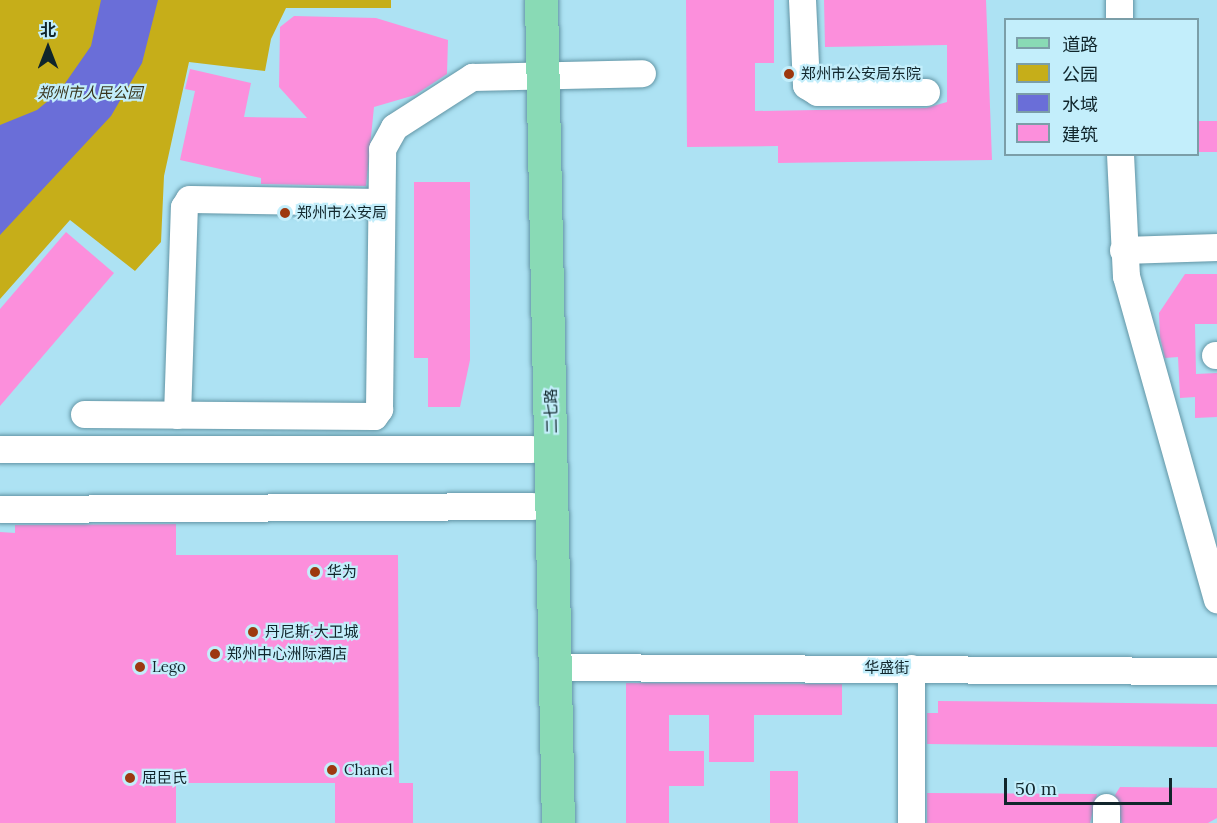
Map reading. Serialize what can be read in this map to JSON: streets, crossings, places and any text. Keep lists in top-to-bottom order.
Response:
{
  "streets": {
    "main road": ["二七路"],
    "street": ["华盛街"]
  },
  "crossings": [
    ["二七路", "华盛街"]
  ],
  "parks": ["郑州市人民公园"],
  "places": [
    "郑州市公安局东院",
    "郑州市公安局",
    "华为",
    "丹尼斯·大卫城",
    "郑州中心洲际酒店",
    "Lego",
    "Chanel",
    "屈臣氏"
  ],
  "legend": [
    "道路",
    "公园",
    "水域",
    "建筑"
  ],
  "scale_bar": "50 m",
  "north": "top"
}
